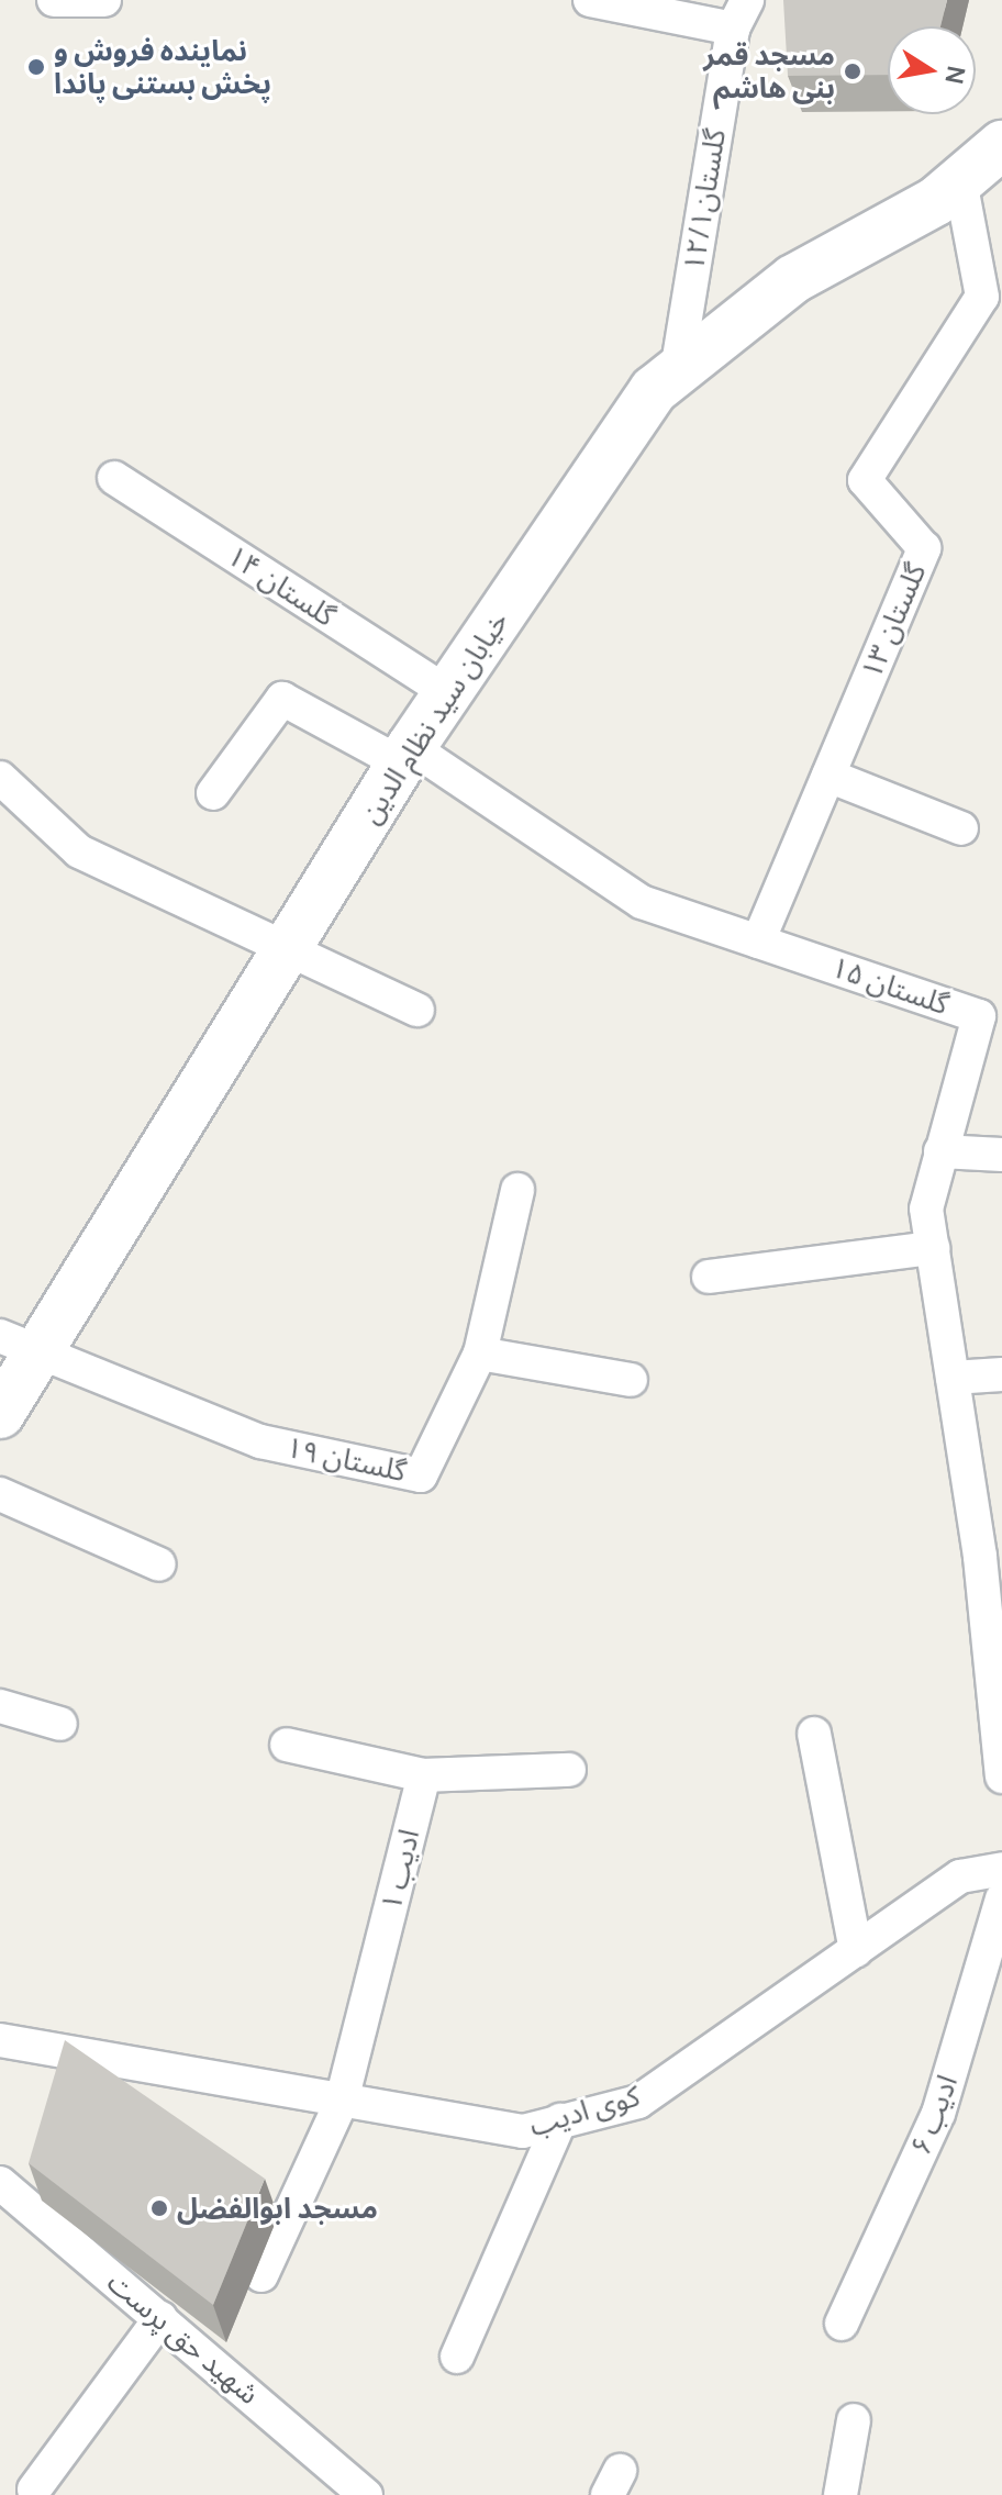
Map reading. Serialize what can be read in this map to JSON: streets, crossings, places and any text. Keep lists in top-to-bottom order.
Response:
{
  "streets": {
    "main road": ["خیابان سید نظام الدین"],
    "street": [
      "گلستان۱۲/۱",
      "گلستان ۱۴",
      "گلستان ۱۳",
      "گلستان ۱۵",
      "گلستان ۱۹",
      "ادیب ۱",
      "کوی ادیب",
      "ادیب ۶",
      "شهید حق پرست"
    ]
  },
  "crossings": [
    ["گلستان۱۲/۱", "خیابان سید نظام الدین"],
    ["گلستان ۱۴", "خیابان سید نظام الدین"],
    ["گلستان ۱۳", "خیابان سید نظام الدین"],
    ["گلستان ۱۳", "گلستان ۱۵"],
    ["خیابان سید نظام الدین", "گلستان ۱۵"],
    ["خیابان سید نظام الدین", "گلستان ۱۹"],
    ["ادیب ۱", "کوی ادیب"]
  ],
  "places": ["نماینده فروش و پخش بستنی پاندا", "مسجد قمر بنی هاشم", "مسجد ابوالفضل"],
  "north": "right"
}
